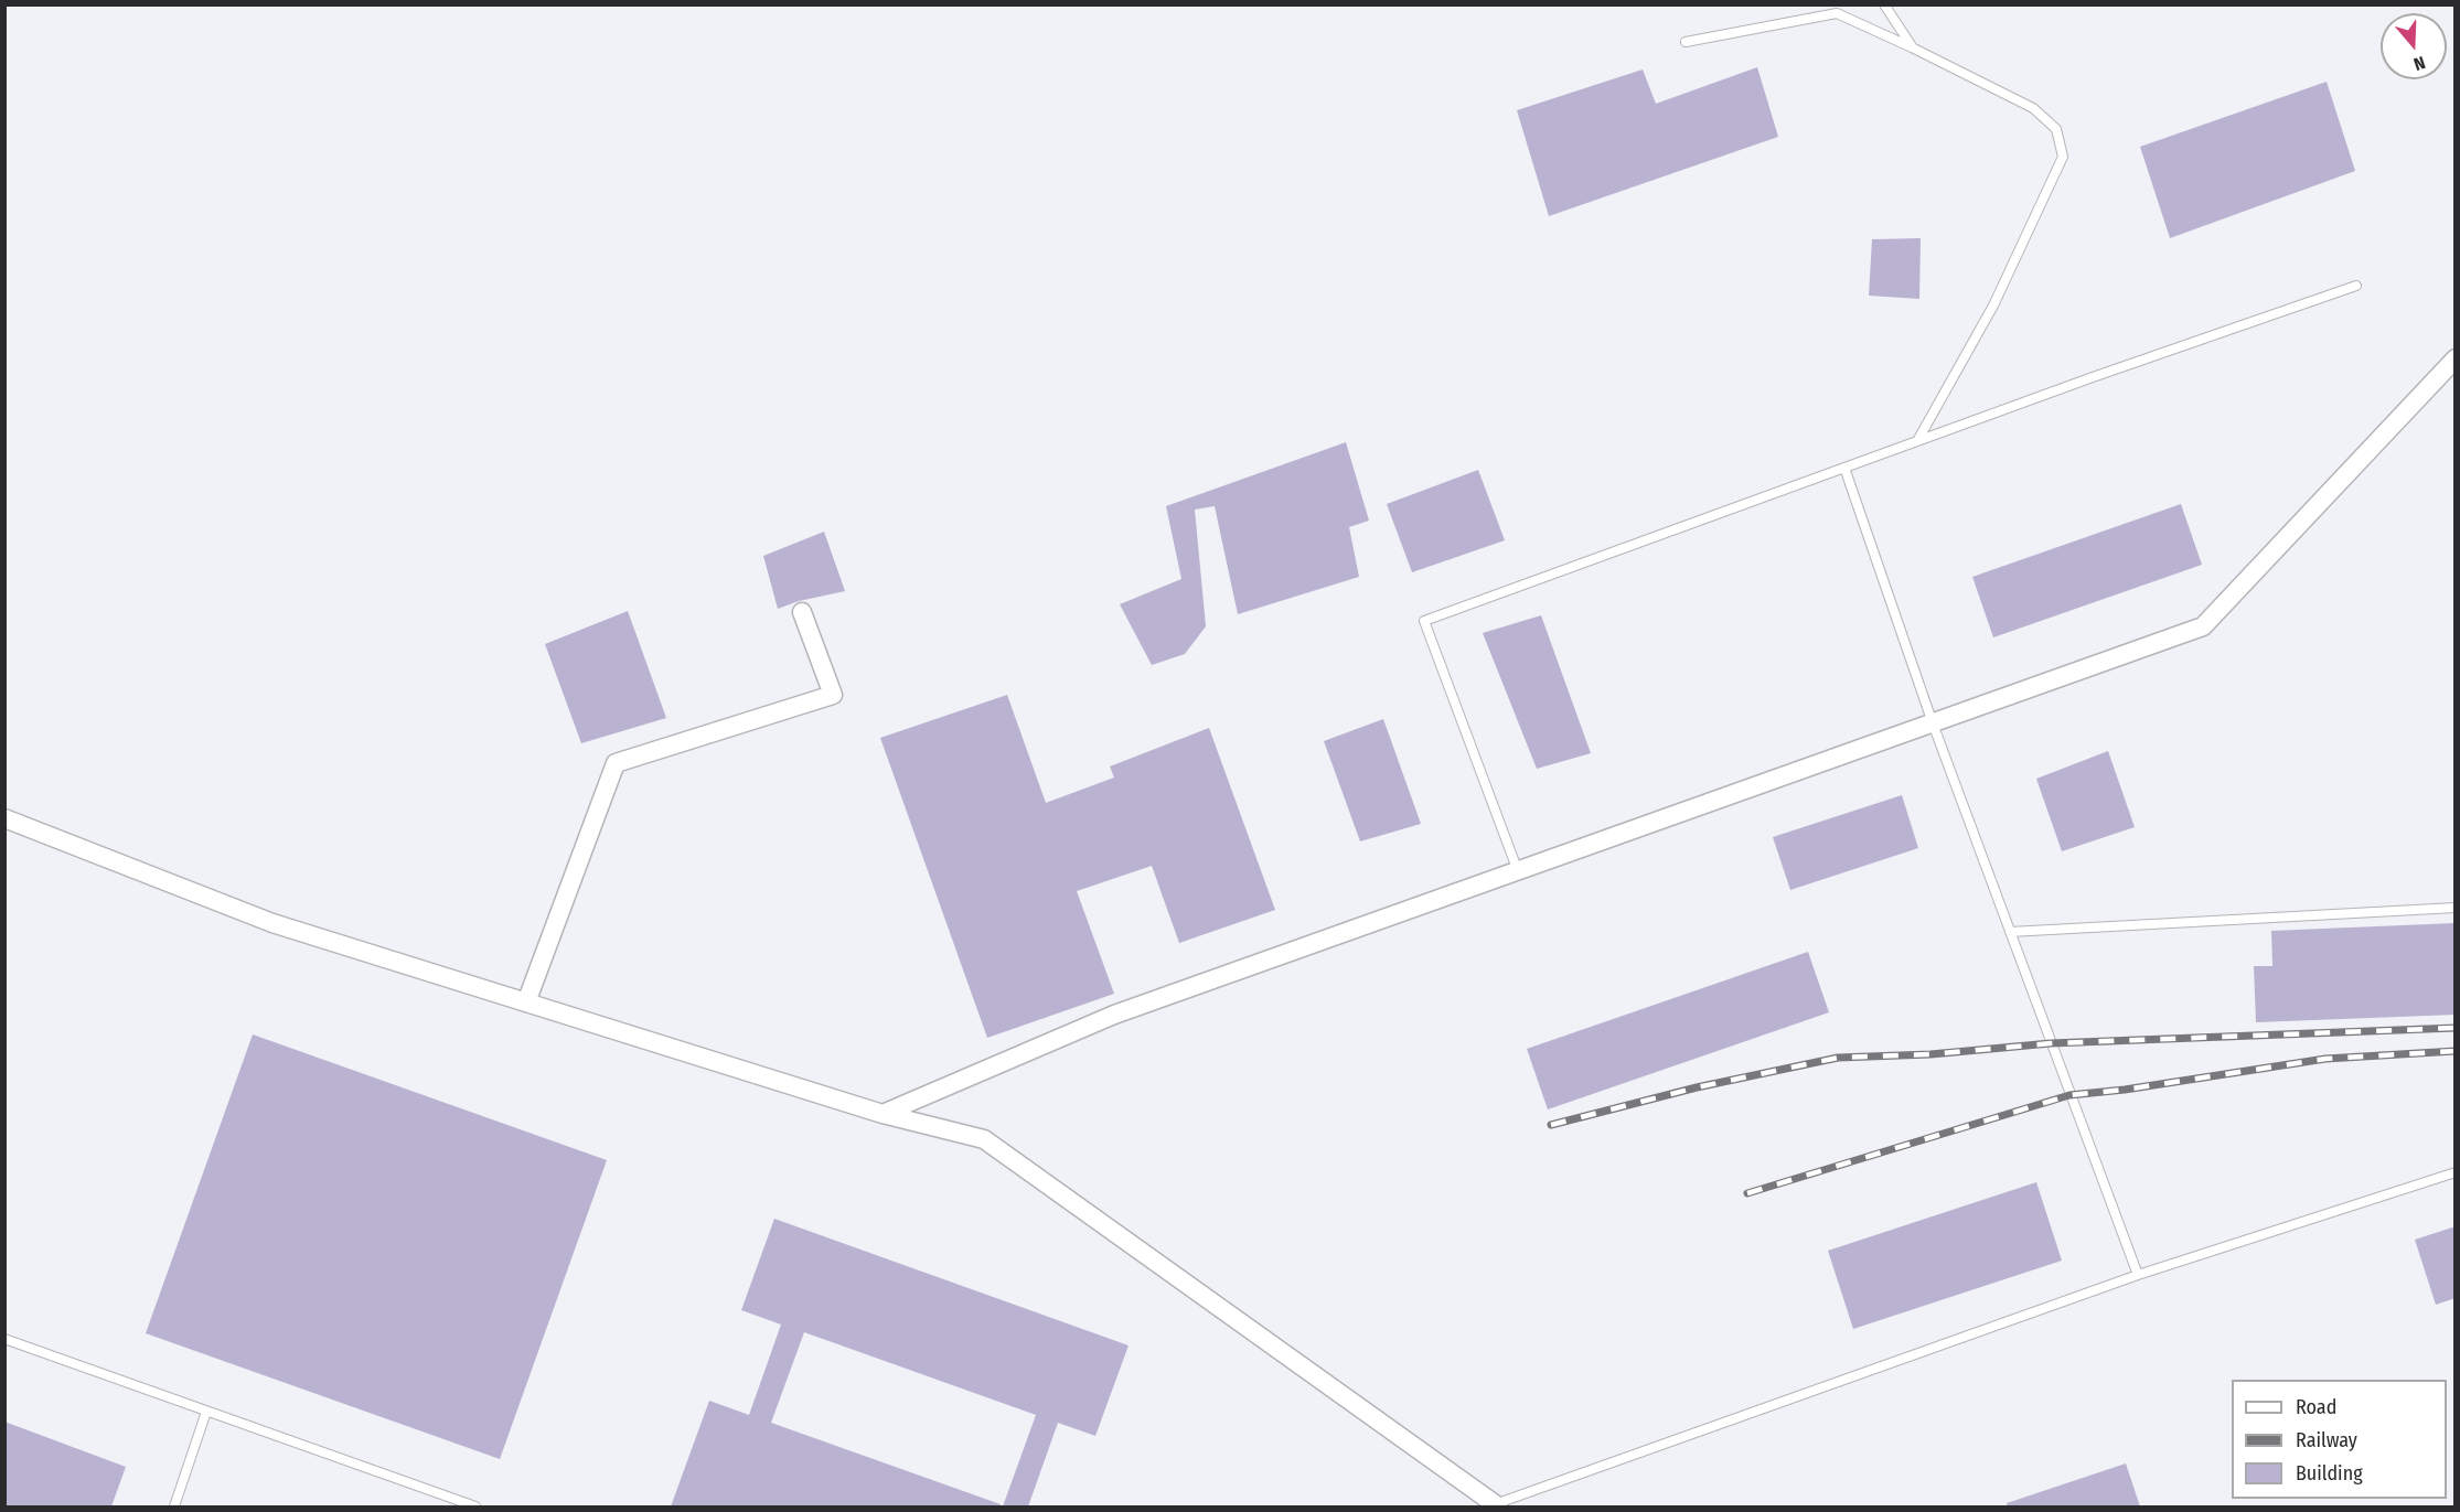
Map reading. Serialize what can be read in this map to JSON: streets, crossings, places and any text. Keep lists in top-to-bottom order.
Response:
{
  "legend": ["Road", "Railway", "Building"],
  "north": "bottom"
}
